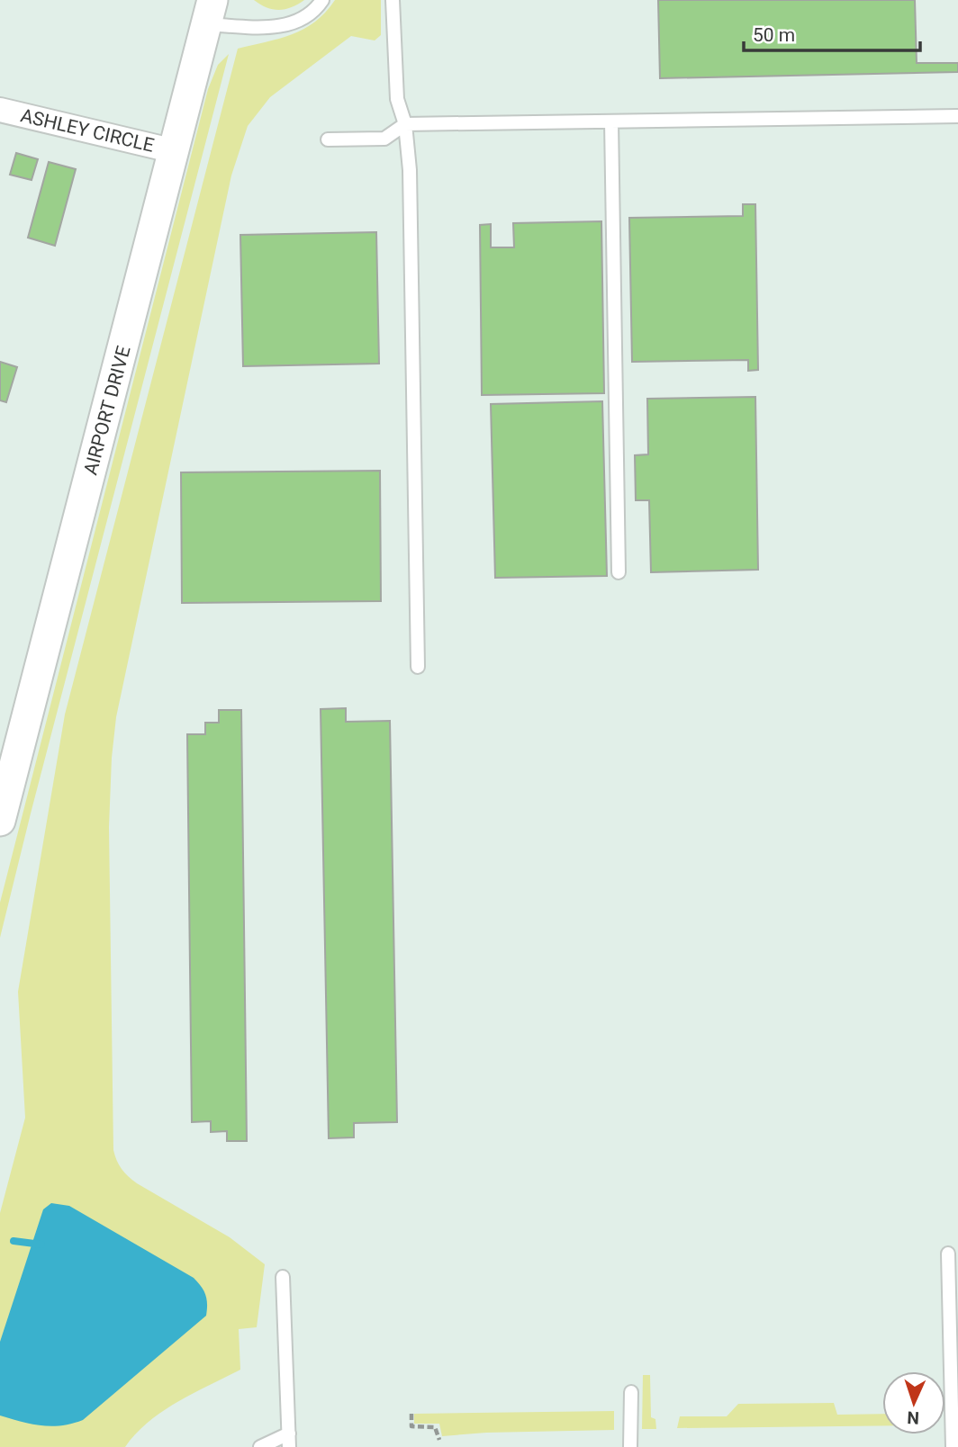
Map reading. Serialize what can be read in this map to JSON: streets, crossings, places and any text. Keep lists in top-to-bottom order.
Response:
{
  "streets": {
    "street": ["ASHLEY CIRCLE", "AIRPORT DRIVE"]
  },
  "crossings": [
    ["ASHLEY CIRCLE", "AIRPORT DRIVE"]
  ],
  "scale_bar": "50 m",
  "north": "bottom"
}
